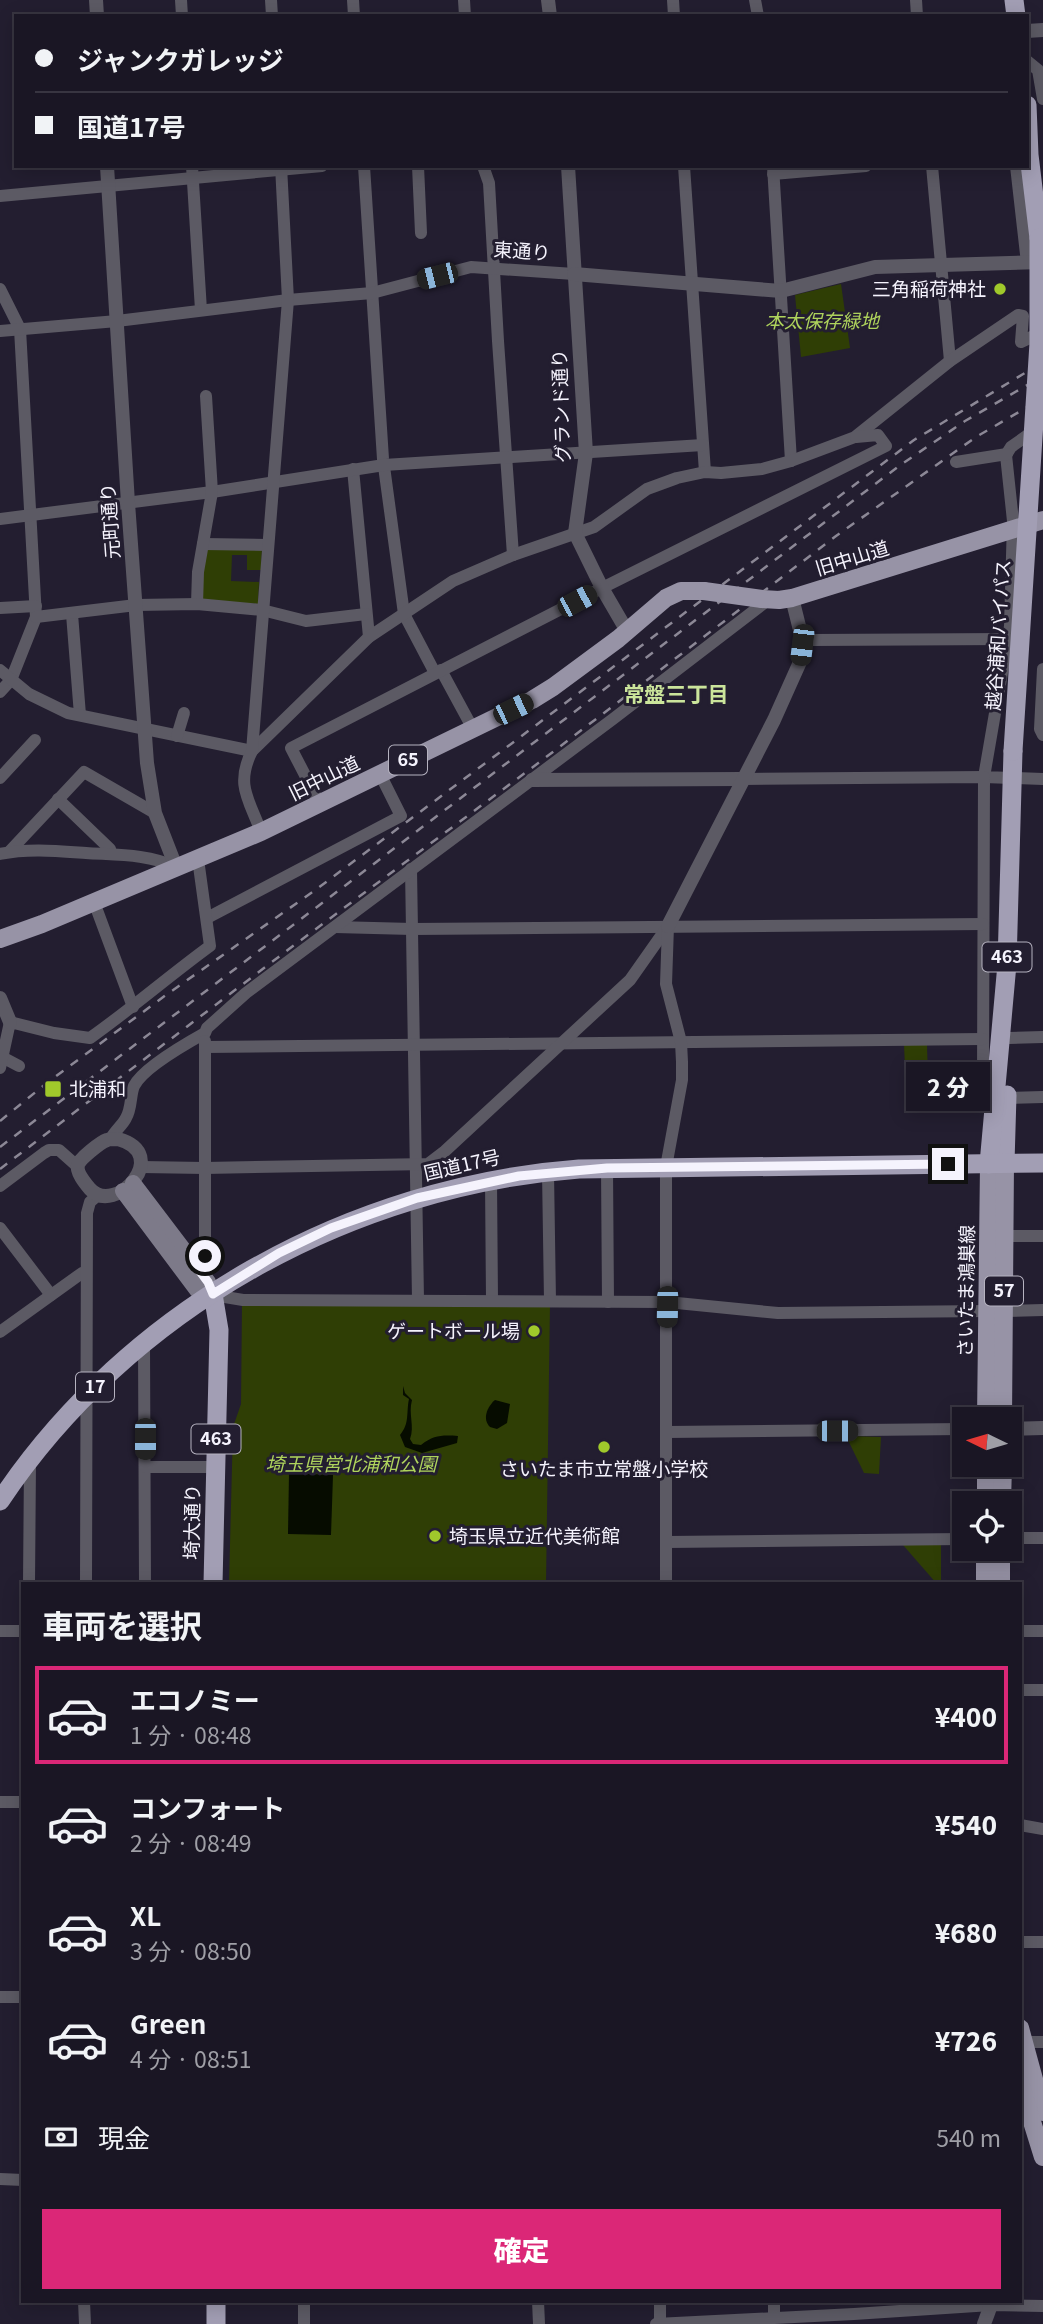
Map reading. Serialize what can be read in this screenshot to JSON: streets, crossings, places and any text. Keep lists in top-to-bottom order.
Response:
{
  "streets": {
    "highway": [
      "越谷浦和バイパス",
      "463",
      "国道17号",
      "17",
      "埼大通り"
    ],
    "main road": [
      "旧中山道",
      "65",
      "さいたま鴻巣線",
      "57"
    ],
    "street": ["東通り", "グランド通り", "元町通り"]
  },
  "crossings": [
    ["東通り", "グランド通り"],
    ["東通り", "元町通り"],
    ["元町通り", "旧中山道"],
    ["越谷浦和バイパス", "国道17号"],
    ["越谷浦和バイパス", "さいたま鴻巣線"],
    ["国道17号", "さいたま鴻巣線"],
    ["国道17号", "埼大通り"]
  ],
  "districts": ["常盤三丁目"],
  "parks": ["本太保存緑地", "埼玉県営北浦和公園"],
  "places": {
    "other": [
      "三角稲荷神社",
      "ゲートボール場",
      "さいたま市立常盤小学校",
      "埼玉県立近代美術館"
    ],
    "transit": ["北浦和"]
  },
  "north": "left",
  "page": {
    "banner": ["ジャンクガレッジ", "国道17号"],
    "bubble": "2 分",
    "heading": "車両を選択",
    "list": [
      {
        "name": "エコノミー",
        "note": "1 分 · 08:48",
        "value": "¥400"
      },
      {
        "name": "コンフォート",
        "note": "2 分 · 08:49",
        "value": "¥540"
      },
      {
        "name": "XL",
        "note": "3 分 · 08:50",
        "value": "¥680"
      },
      {
        "name": "Green",
        "note": "4 分 · 08:51",
        "value": "¥726"
      }
    ],
    "pay": ["現金", "540 m"],
    "buttons": "確定"
  }
}
